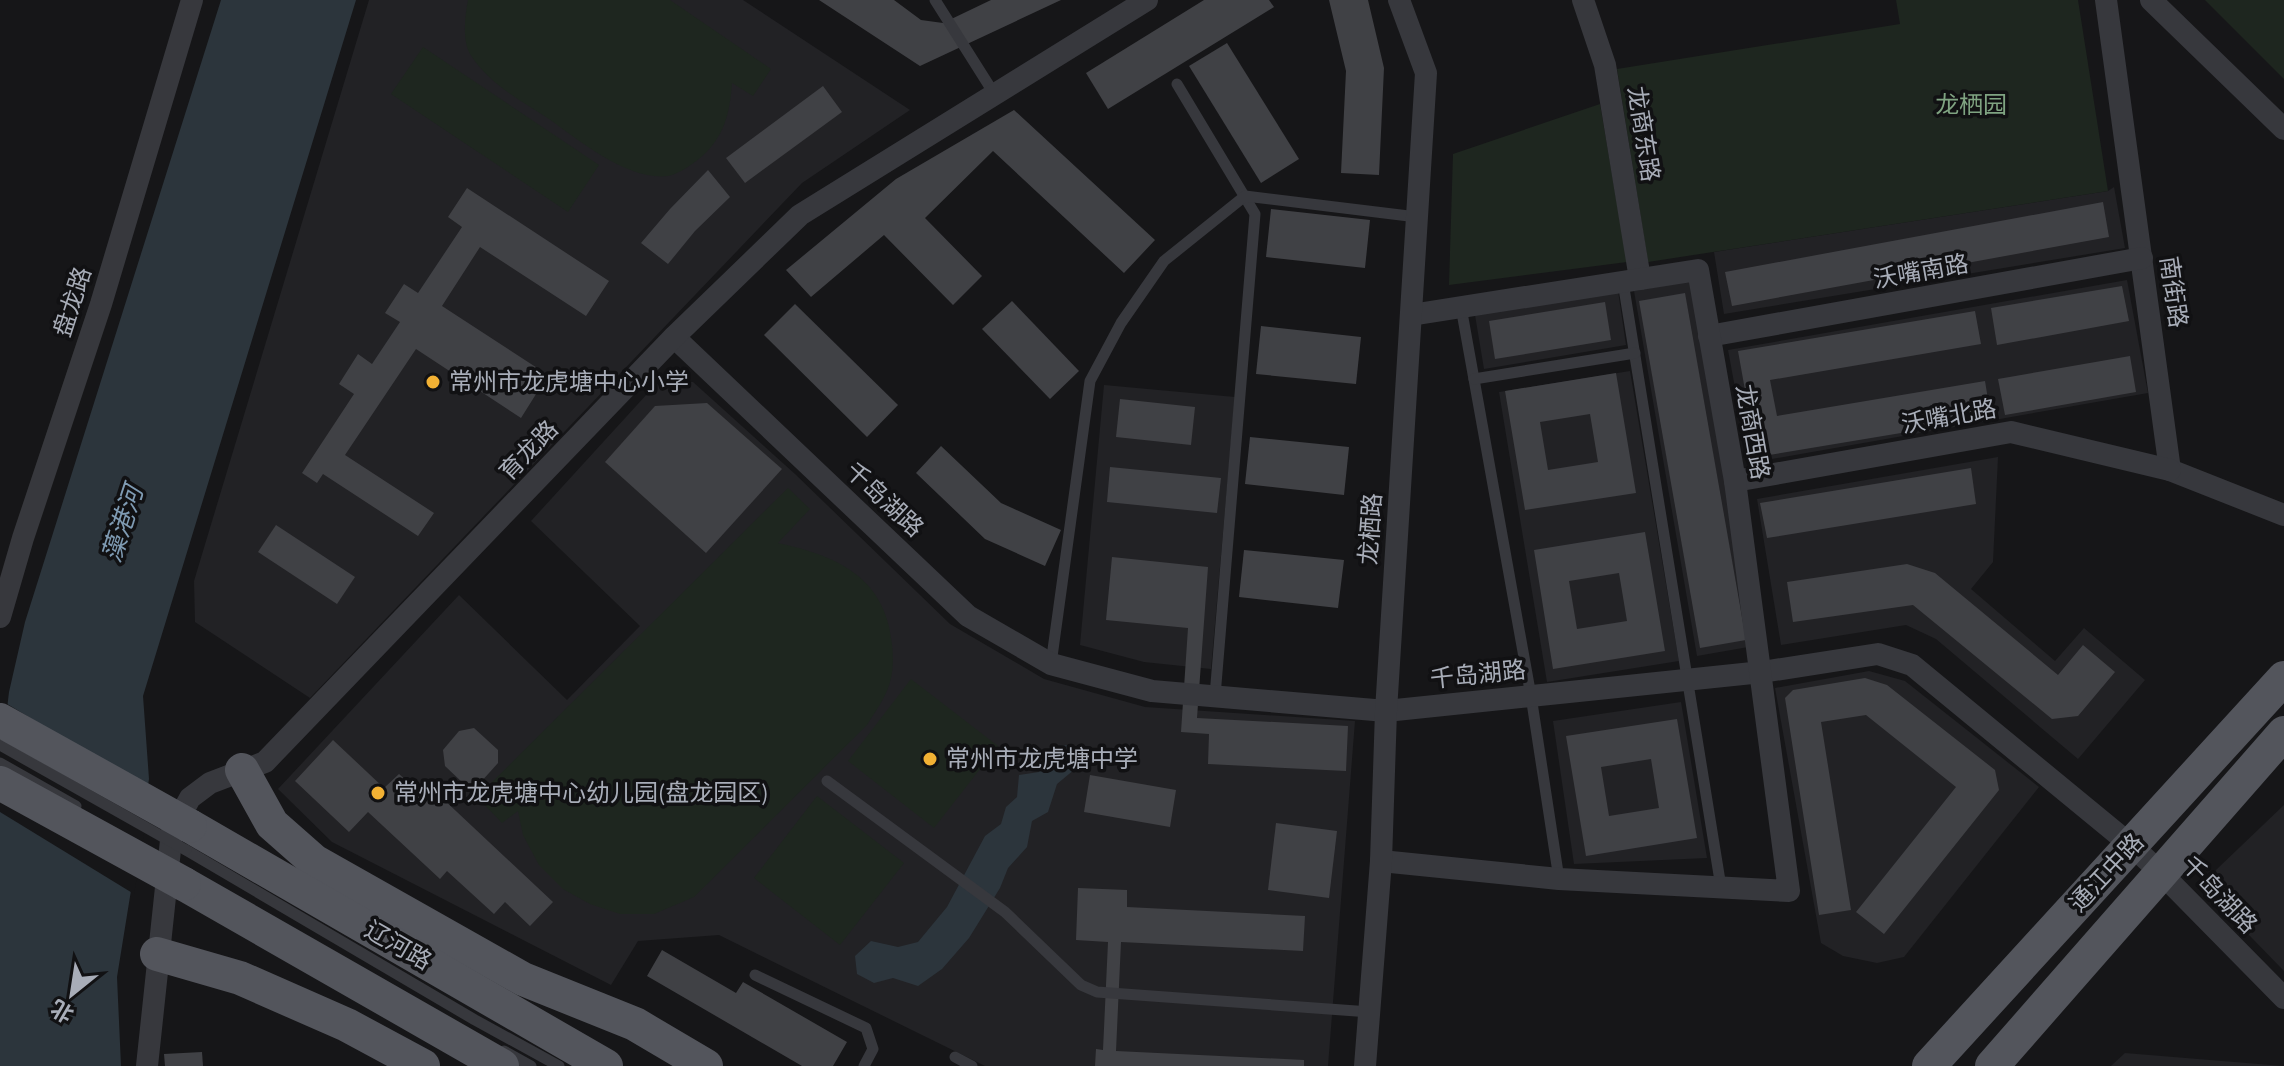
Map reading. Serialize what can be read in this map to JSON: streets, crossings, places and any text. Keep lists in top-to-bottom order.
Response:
{
  "streets": {
    "main road": ["通江中路", "辽河路"],
    "street": [
      "龙商东路",
      "沃嘴南路",
      "南街路",
      "盘龙路",
      "沃嘴北路",
      "龙商西路",
      "育龙路",
      "千岛湖路",
      "龙栖路"
    ]
  },
  "crossings": [
    ["龙商东路", "龙商西路"],
    ["沃嘴南路", "南街路"],
    ["沃嘴南路", "龙商西路"],
    ["南街路", "沃嘴北路"],
    ["沃嘴北路", "龙商西路"],
    ["龙商西路", "千岛湖路"],
    ["龙商西路", "龙栖路"],
    ["育龙路", "千岛湖路"],
    ["千岛湖路", "龙栖路"],
    ["千岛湖路", "通江中路"]
  ],
  "water": ["藻港河"],
  "parks": ["龙栖园"],
  "places": ["常州市龙虎塘中心小学", "常州市龙虎塘中学", "常州市龙虎塘中心幼儿园(盘龙园区)"],
  "north": "bottom left"
}
